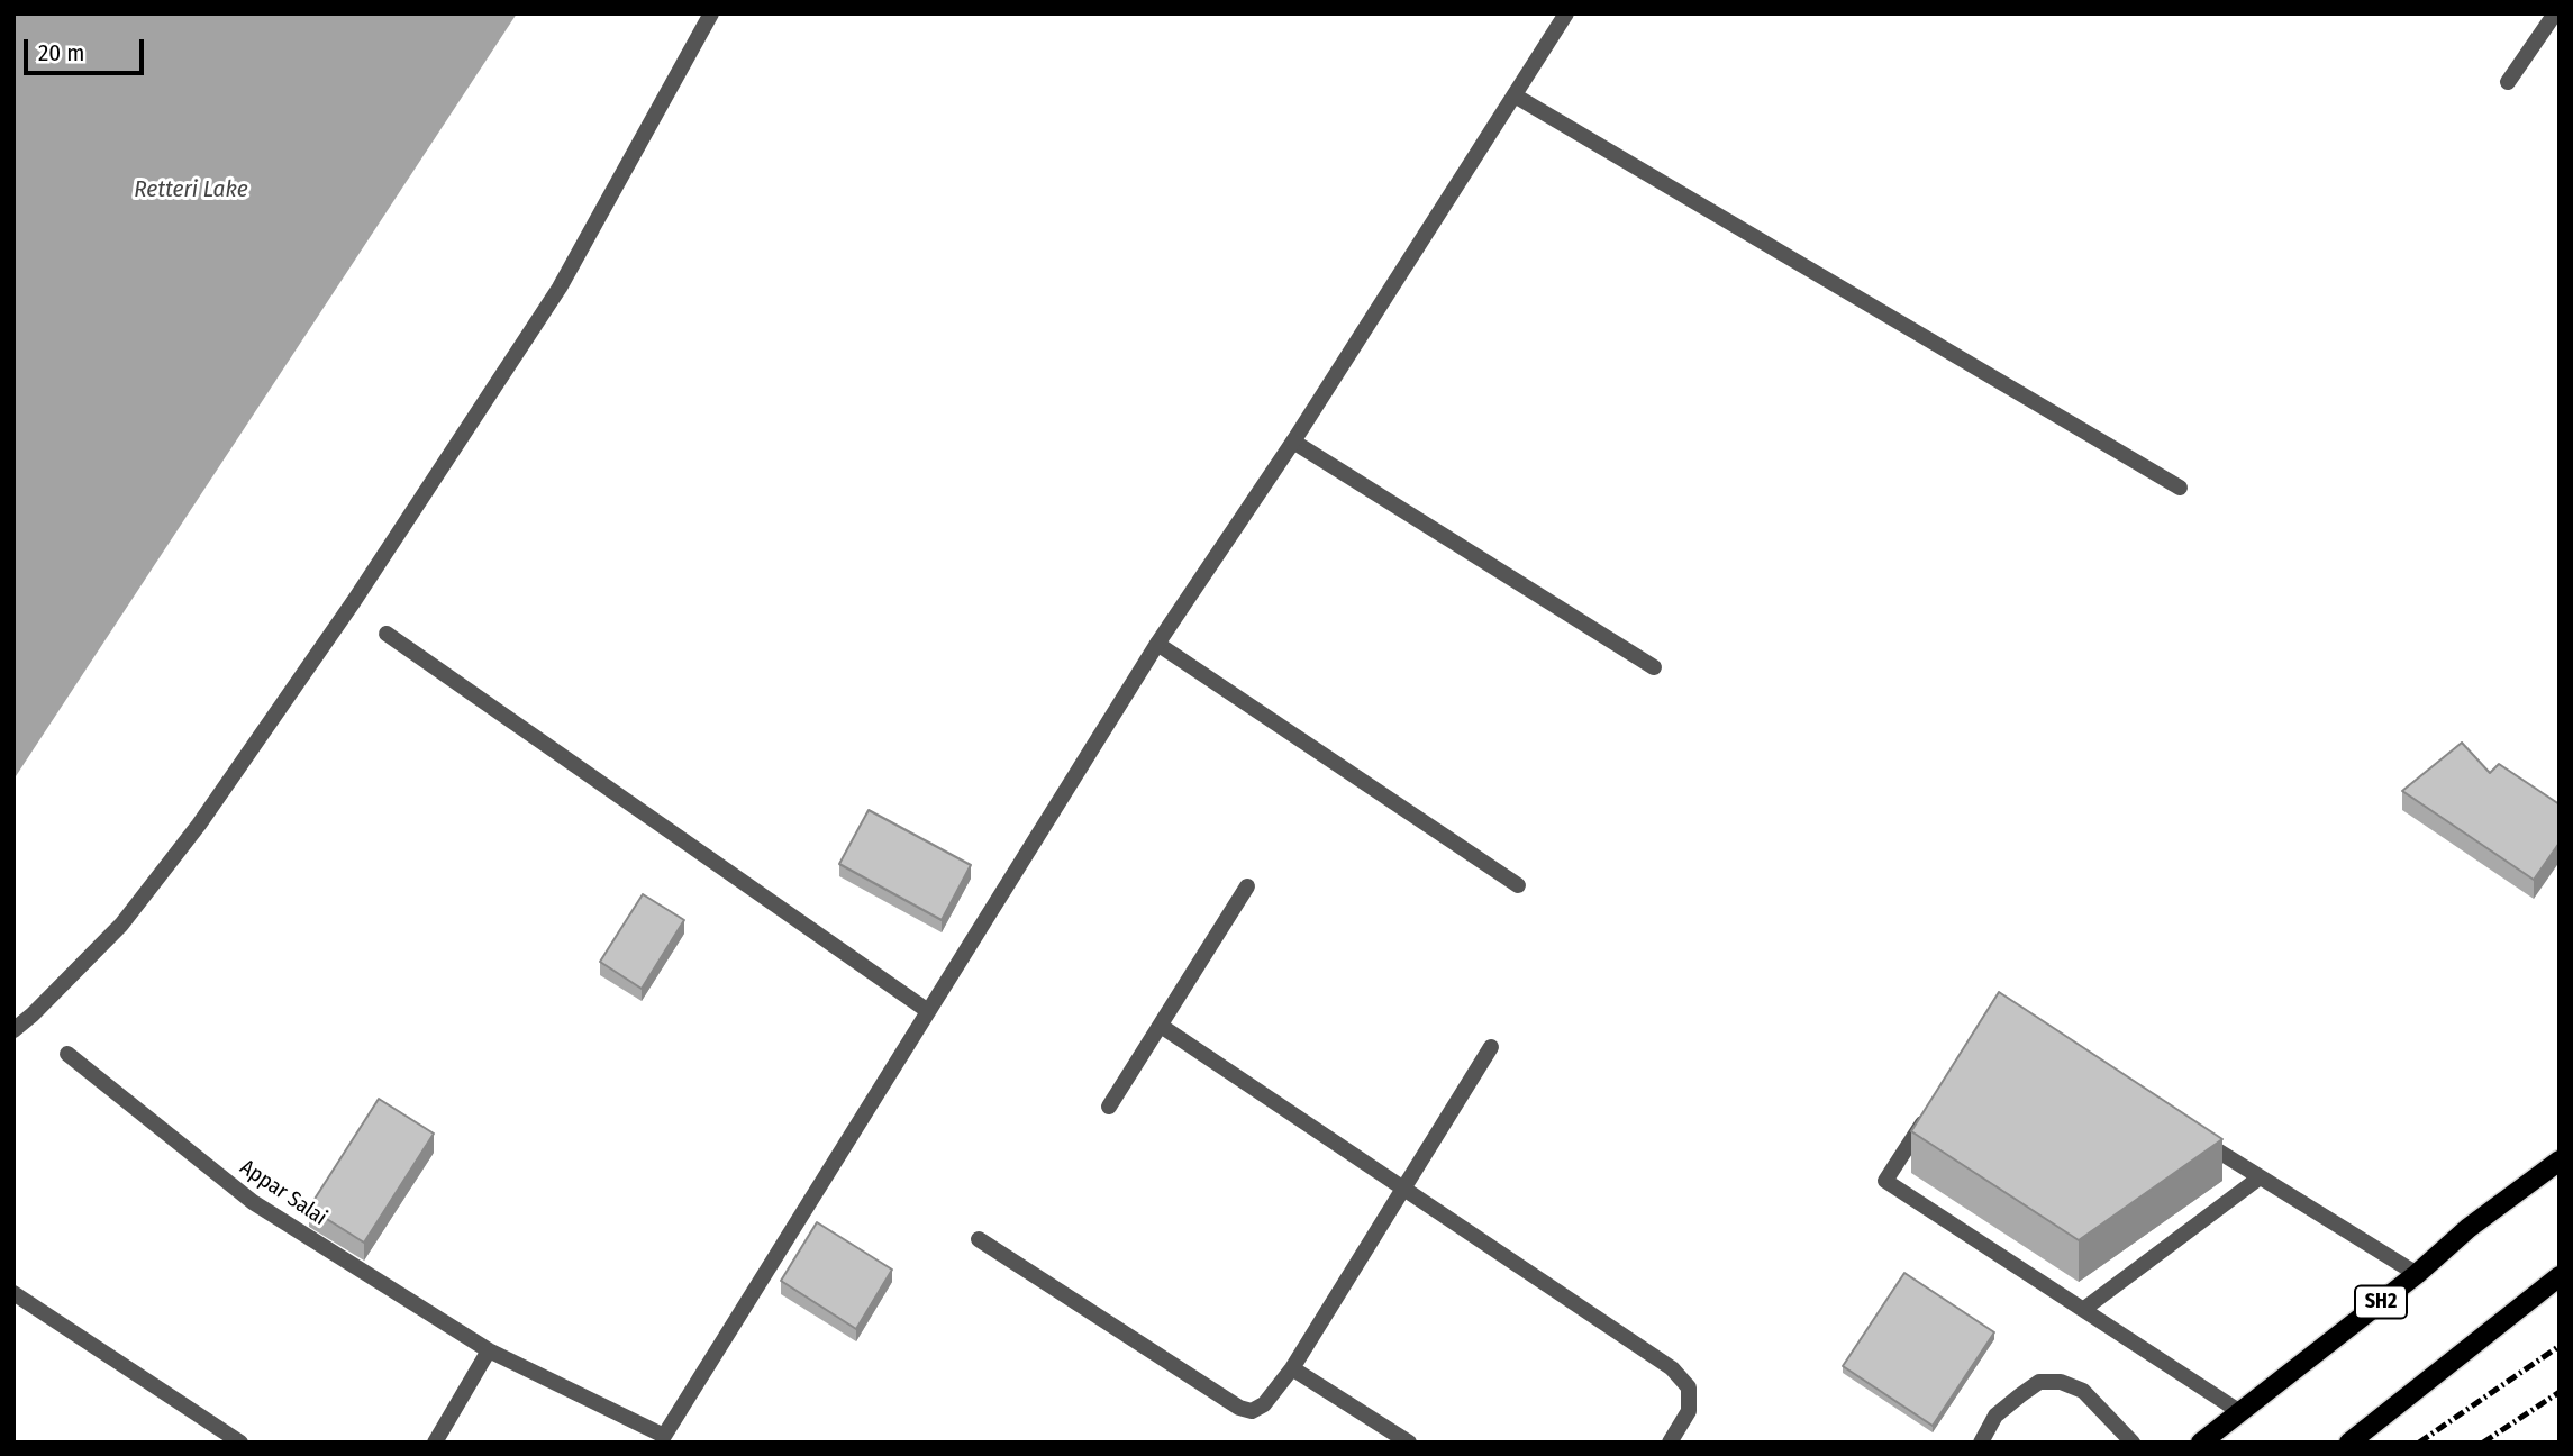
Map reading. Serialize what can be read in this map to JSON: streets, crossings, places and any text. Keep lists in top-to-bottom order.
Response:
{
  "streets": {
    "main road": ["SH2"],
    "street": ["Appar Salai"]
  },
  "water": ["Retteri Lake"],
  "scale_bar": "20 m"
}
